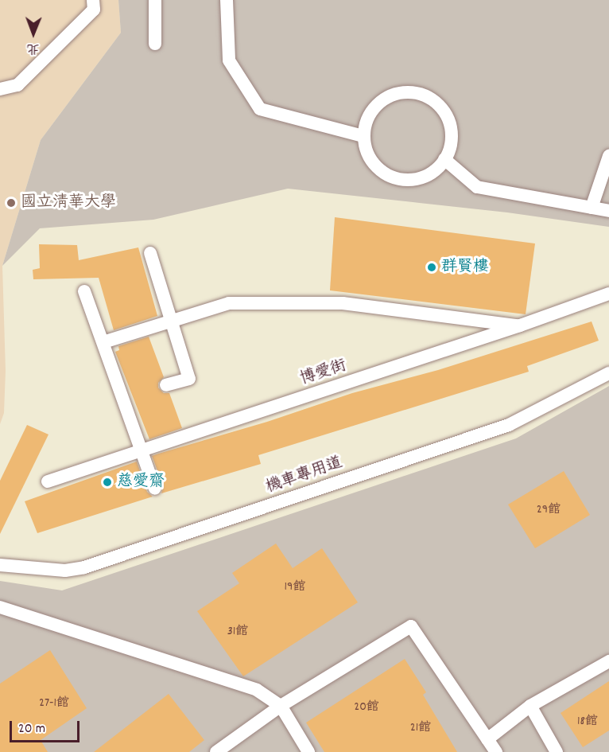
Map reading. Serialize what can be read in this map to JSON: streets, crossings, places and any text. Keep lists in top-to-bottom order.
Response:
{
  "streets": {
    "lane": ["博愛街", "機車專用道"]
  },
  "places": ["國立清華大學", "群賢樓", "慈愛齋"],
  "house_numbers": [
    "29館",
    "19館",
    "31館",
    "27-1館",
    "20館",
    "18館",
    "21館"
  ],
  "scale_bar": "20 m",
  "north": "bottom"
}
